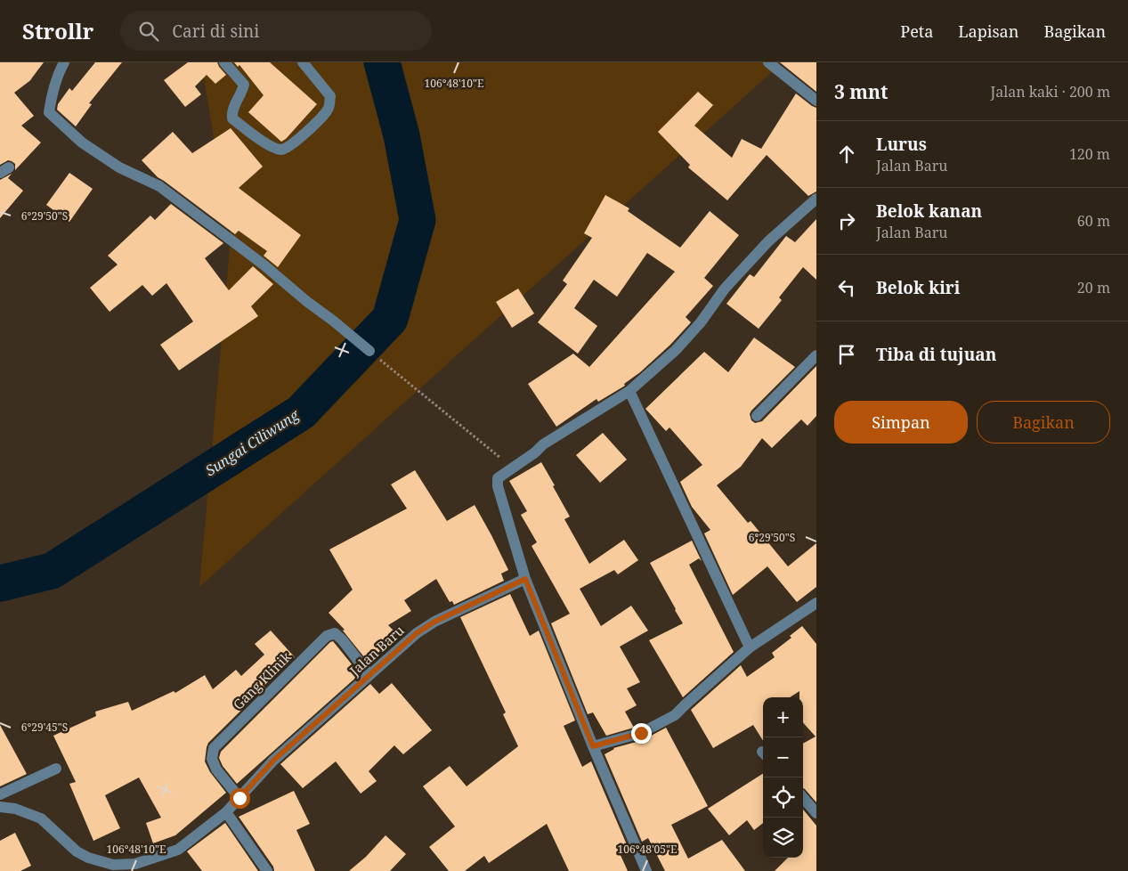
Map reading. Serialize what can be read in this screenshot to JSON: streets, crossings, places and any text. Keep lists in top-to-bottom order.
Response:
{
  "streets": {
    "street": ["Jalan Baru", "Gang Klinik"]
  },
  "crossings": [
    ["Jalan Baru", "Gang Klinik"]
  ],
  "water": ["Sungai Ciliwung"],
  "page": {
    "header": "Strollr",
    "search": "Cari di sini",
    "nav": ["Peta", "Lapisan", "Bagikan"],
    "heading": ["3 mnt", "Jalan kaki · 200 m"],
    "list": [
      ["Lurus", "Jalan Baru", "120 m"],
      ["Belok kanan", "Jalan Baru", "60 m"],
      ["Belok kiri", "20 m"],
      "Tiba di tujuan"
    ],
    "buttons": ["Simpan", "Bagikan"],
    "map_buttons": ["+", "−"]
  },
  "coordinates": [
    "106°48'10\"E",
    "6°29'50\"S",
    "6°29'45\"S",
    "106°48'05\"E"
  ]
}
